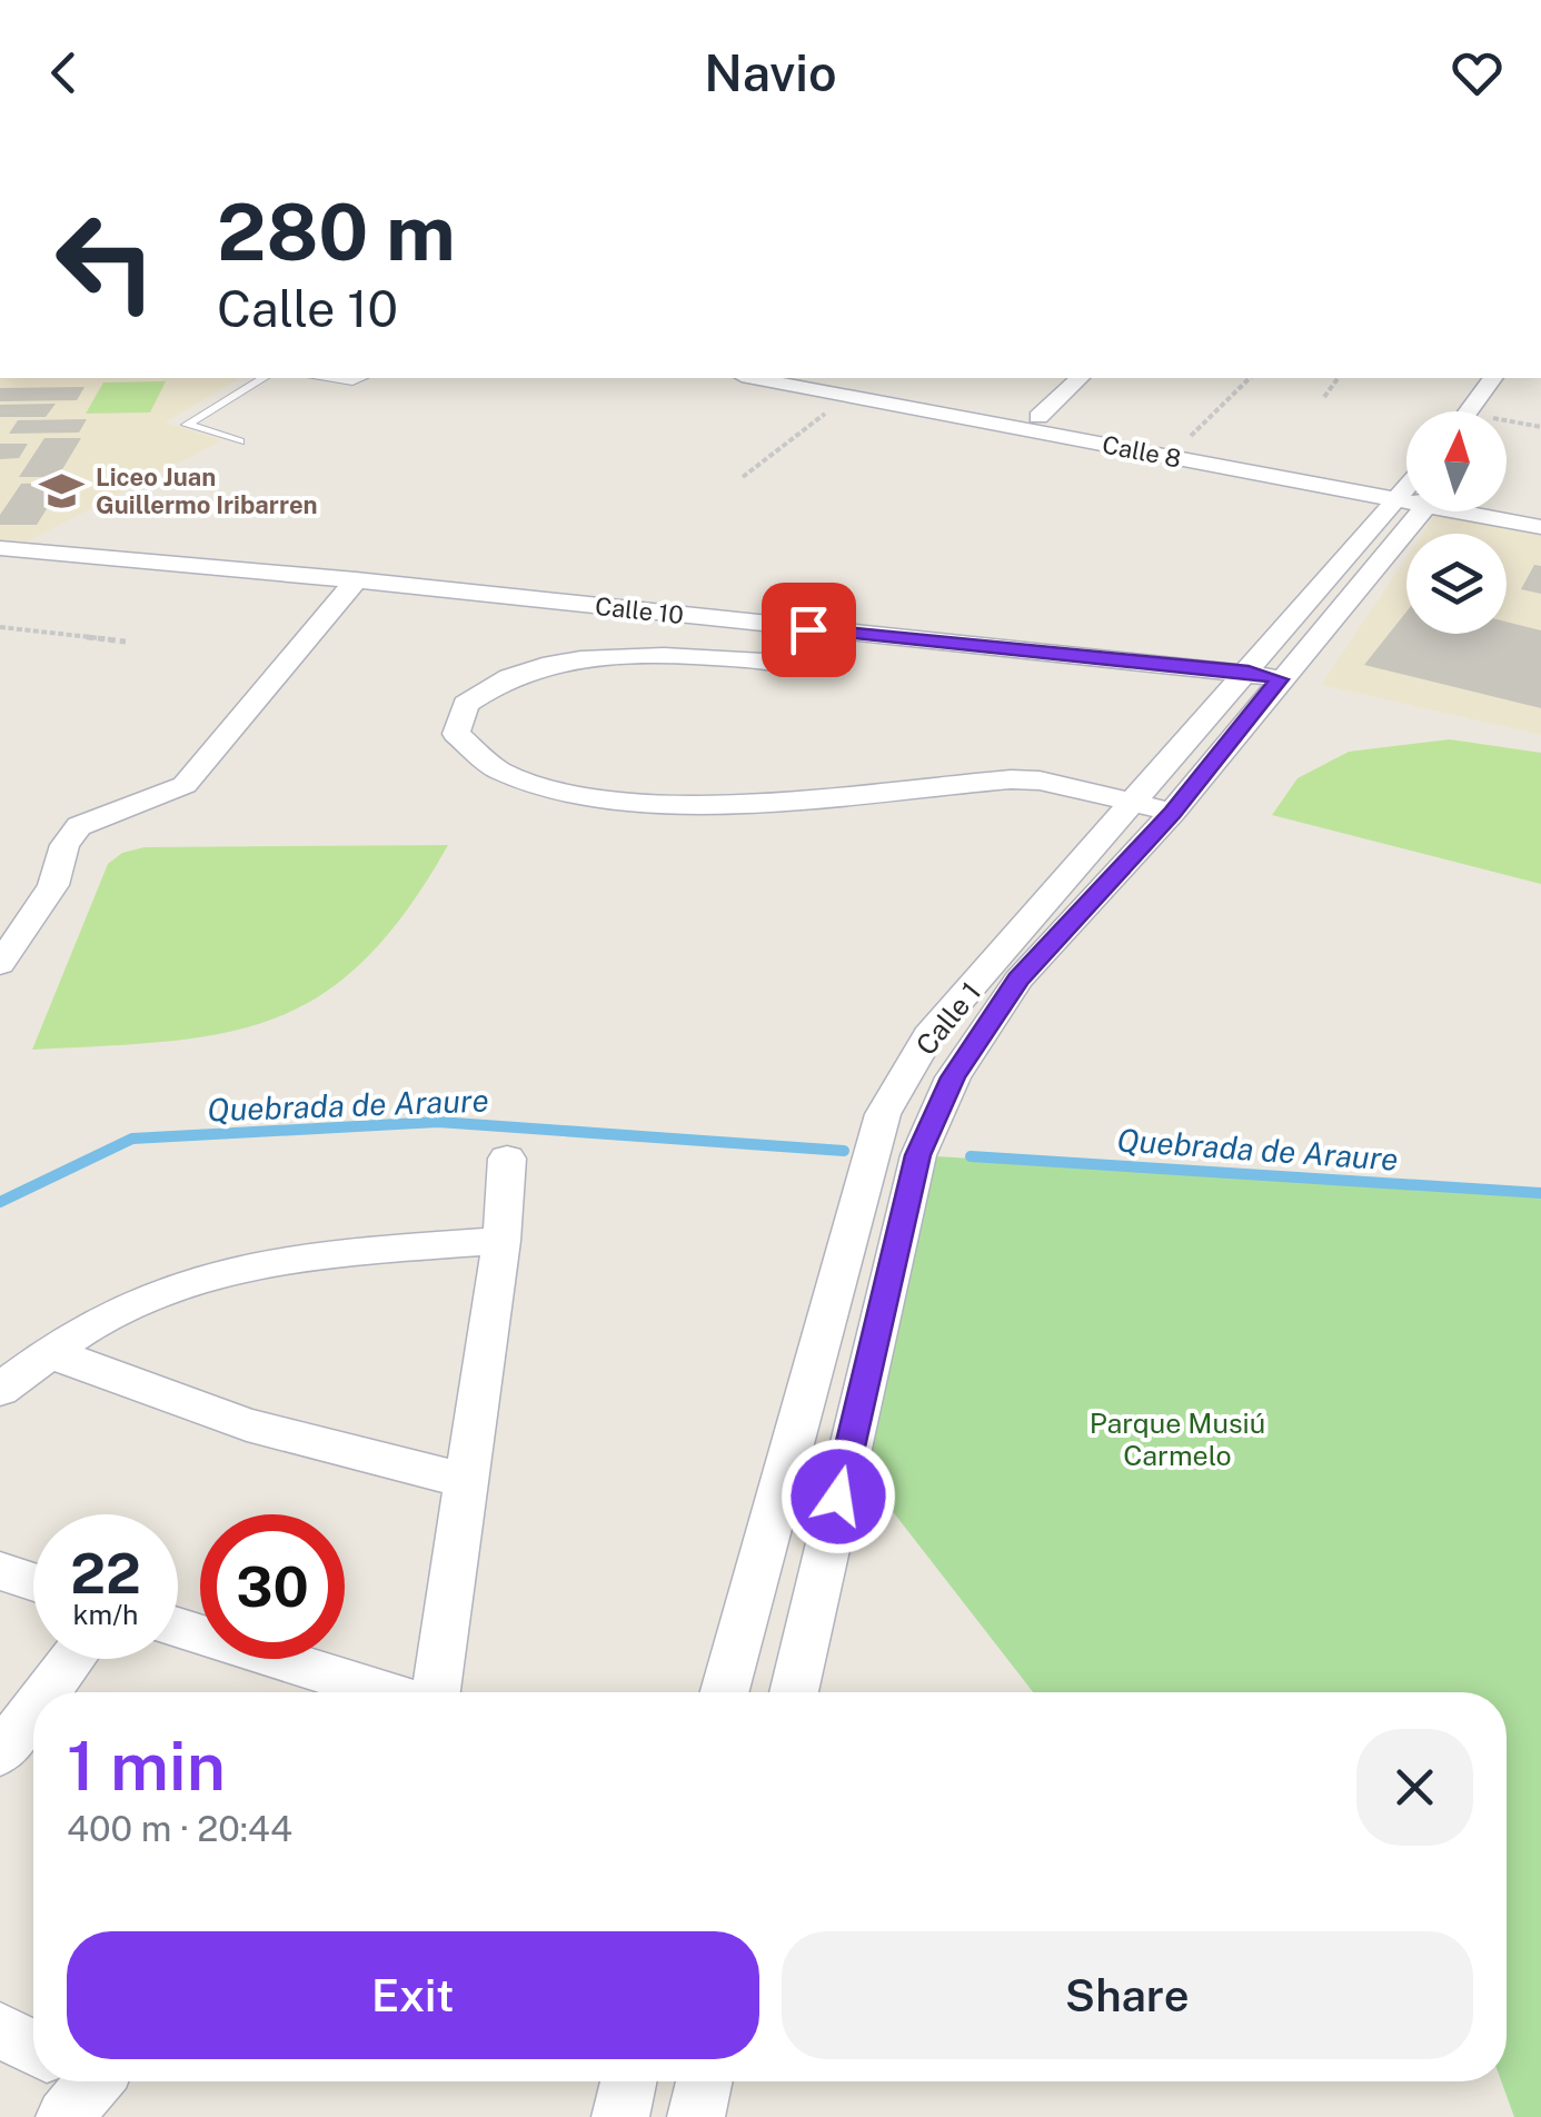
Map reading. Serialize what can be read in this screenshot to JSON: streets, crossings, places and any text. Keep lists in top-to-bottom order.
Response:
{
  "streets": {
    "street": ["Calle 8", "Calle 10", "Calle 1"]
  },
  "crossings": [
    ["Calle 10", "Calle 1"]
  ],
  "water": ["Quebrada de Araure"],
  "parks": ["Parque Musiú Carmelo"],
  "places": {
    "school or university": ["Liceo Juan Guillermo Iribarren"]
  },
  "north": "top",
  "page": {
    "header": "Navio",
    "turn": ["280 m", "Calle 10"],
    "speed": "22 km/h",
    "limit": "30",
    "heading": ["1 min", "400 m · 20:44"],
    "buttons": ["Exit", "Share"]
  }
}
